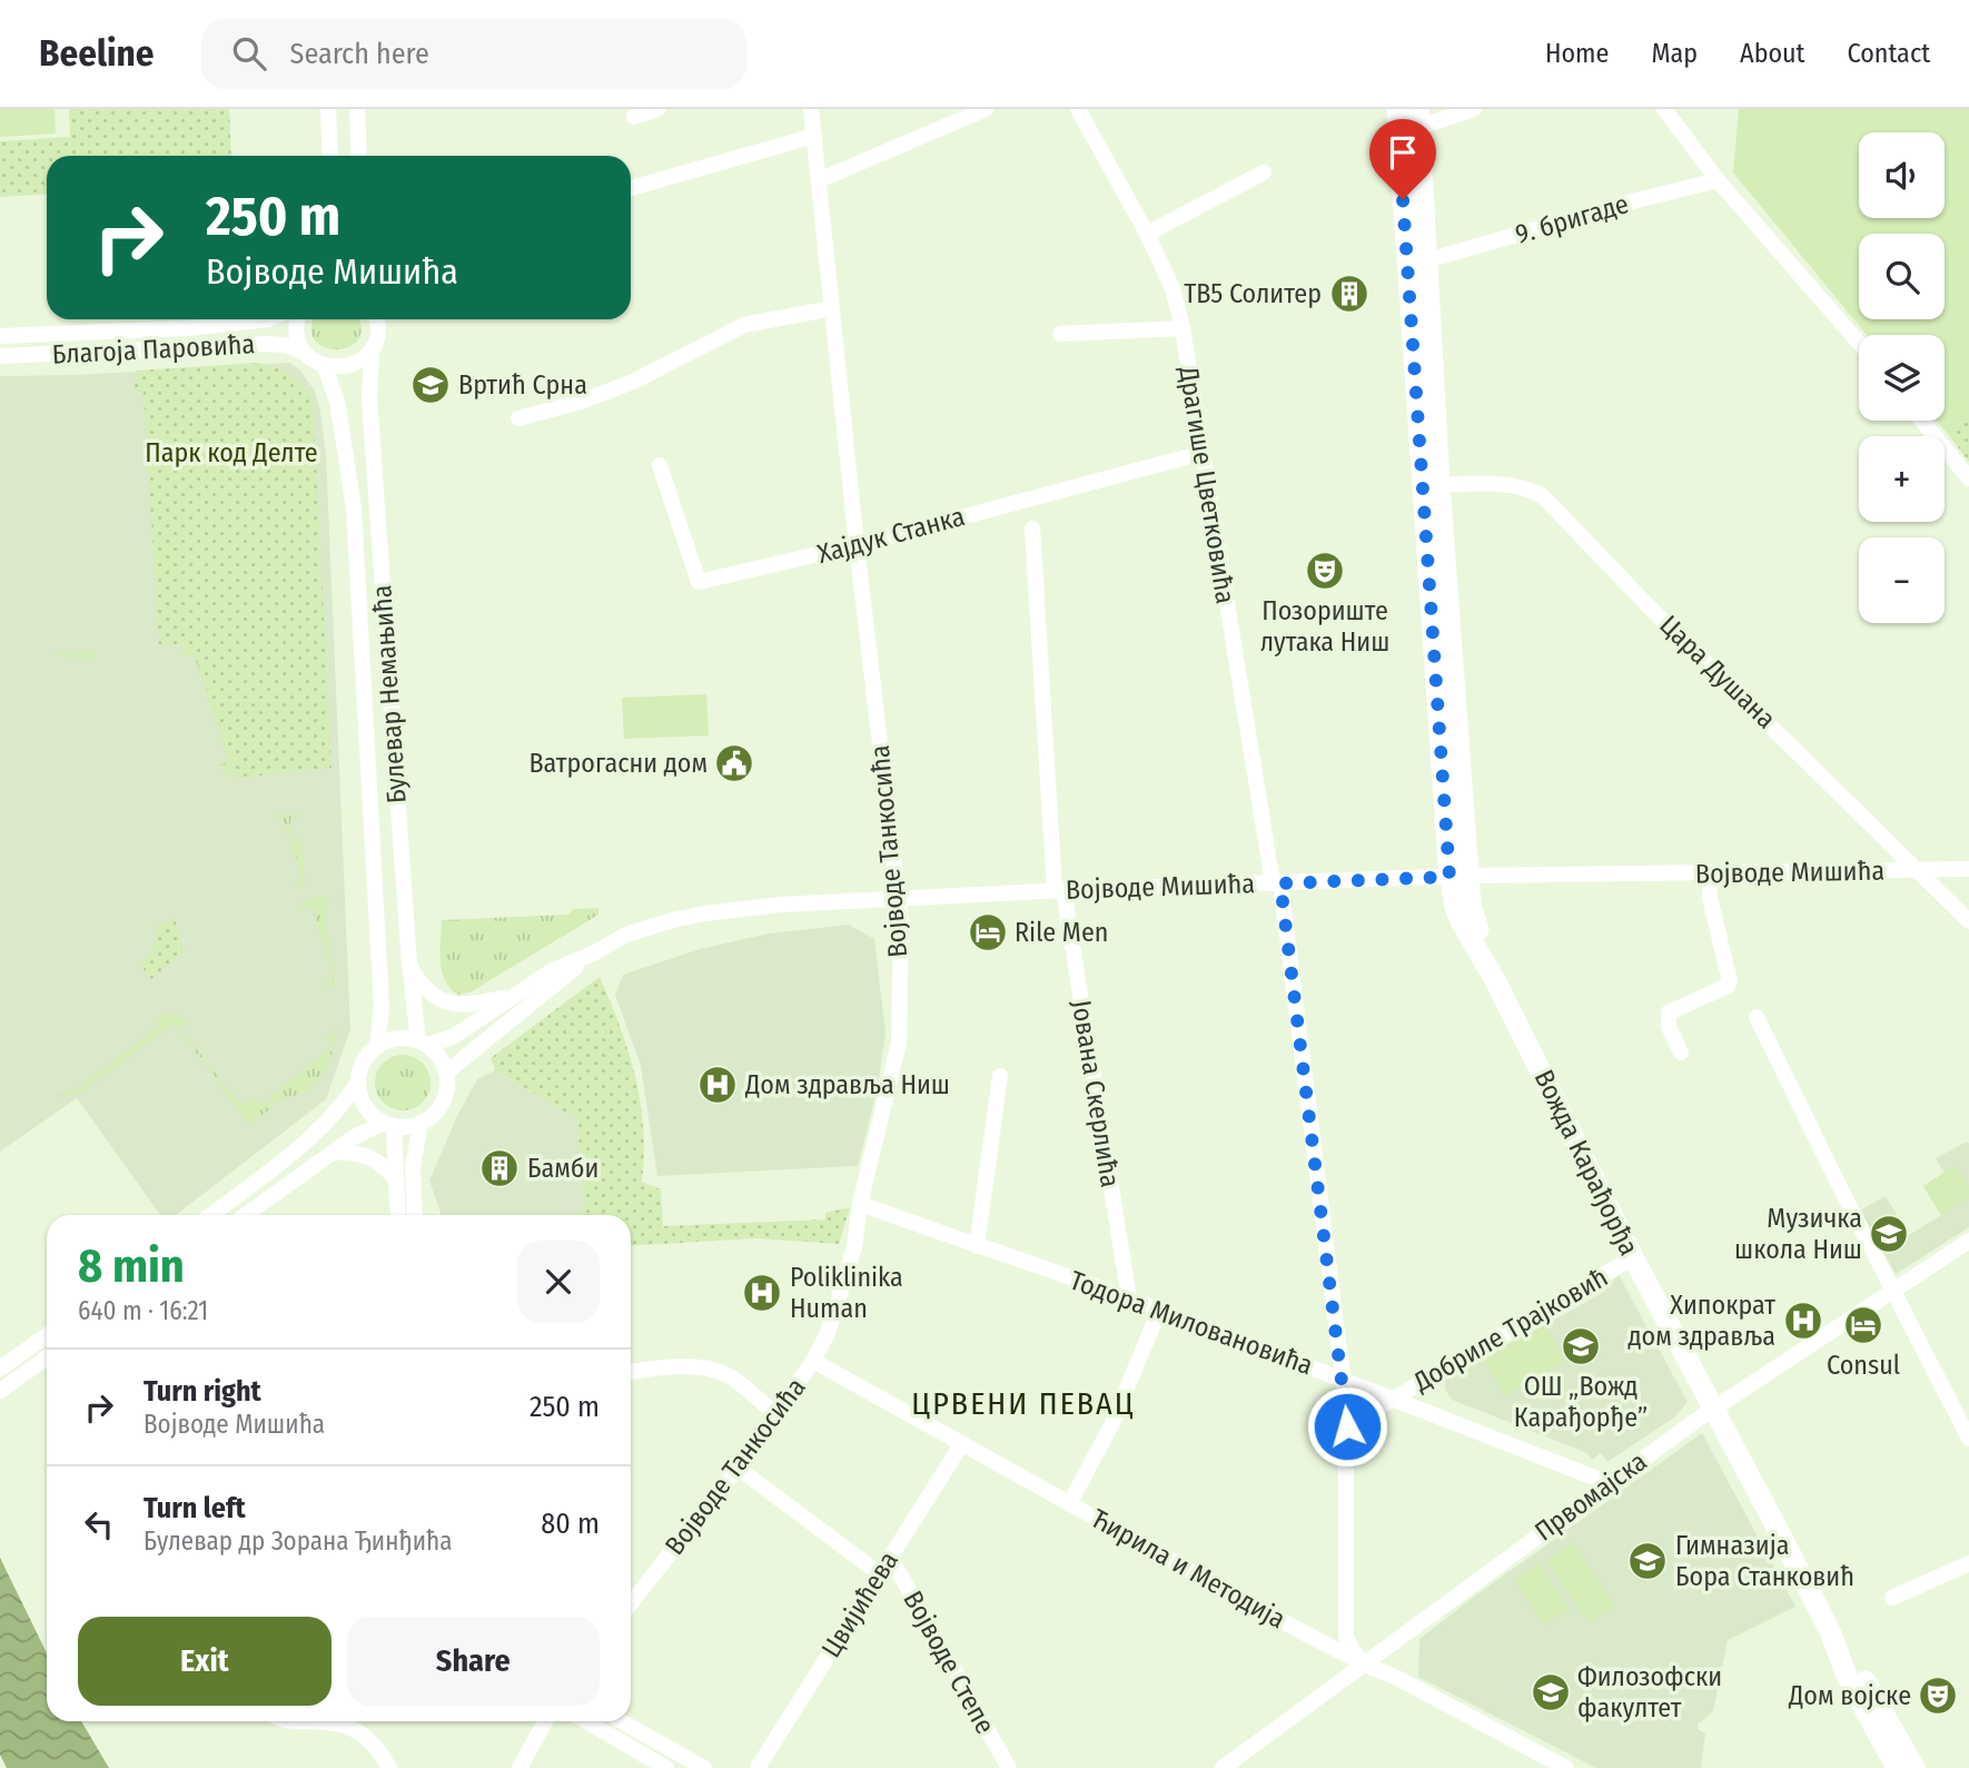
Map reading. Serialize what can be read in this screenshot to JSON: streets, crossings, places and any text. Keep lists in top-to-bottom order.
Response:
{
  "streets": {
    "main road": ["Вожда Карађорђа"],
    "street": [
      "9. бригаде",
      "Благоја Паровића",
      "Драгише Цветковића",
      "Хајдук Станка",
      "Цара Душана",
      "Булевар Немањића",
      "Војводе Танкосића",
      "Војводе Мишића",
      "Јована Скерлића",
      "Тодора Миловановића",
      "Добриле Трајковић",
      "Првомајска",
      "Ћирила и Методија",
      "Цвијићева",
      "Војводе Степе"
    ]
  },
  "crossings": [
    ["Благоја Паровића", "Булевар Немањића"],
    ["Драгише Цветковића", "Хајдук Станка"],
    ["Драгише Цветковића", "Војводе Мишића"],
    ["Драгише Цветковића", "Тодора Миловановића"],
    ["Драгише Цветковића", "Добриле Трајковић"],
    ["Драгише Цветковића", "Првомајска"],
    ["Драгише Цветковића", "Ћирила и Методија"],
    ["Хајдук Станка", "Војводе Танкосића"],
    ["Цара Душана", "Војводе Мишића"],
    ["Булевар Немањића", "Војводе Мишића"],
    ["Војводе Танкосића", "Војводе Мишића"],
    ["Војводе Танкосића", "Тодора Миловановића"],
    ["Војводе Танкосића", "Ћирила и Методија"],
    ["Војводе Танкосића", "Војводе Степе"],
    ["Војводе Мишића", "Јована Скерлића"],
    ["Војводе Мишића", "Вожда Карађорђа"],
    ["Јована Скерлића", "Тодора Миловановића"],
    ["Вожда Карађорђа", "Добриле Трајковић"],
    ["Вожда Карађорђа", "Првомајска"],
    ["Тодора Миловановића", "Добриле Трајковић"],
    ["Тодора Миловановића", "Првомајска"],
    ["Првомајска", "Ћирила и Методија"],
    ["Ћирила и Методија", "Цвијићева"],
    ["Цвијићева", "Војводе Степе"]
  ],
  "districts": ["ЦРВЕНИ ПЕВАЦ"],
  "parks": ["Парк код Делте"],
  "places": {
    "building": ["ТВ5 Солитер", "Бамби"],
    "school or university": [
      "Вртић Срна",
      "Музичка школа Ниш",
      "ОШ „Вожд Карађорђе”",
      "Гимназија Бора Станковић",
      "Филозофски факултет"
    ],
    "theatre": ["Позориште лутака Ниш", "Дом војске"],
    "public building": ["Ватрогасни дом"],
    "hotel": ["Rile Men", "Consul"],
    "hospital": ["Дом здравља Ниш", "Poliklinika Human", "Хипократ дом здравља"]
  },
  "page": {
    "header": "Beeline",
    "search": "Search here",
    "nav": [
      "Home",
      "Map",
      "About",
      "Contact"
    ],
    "map_buttons": ["+", "−"],
    "turn": ["250 m", "Војводе Мишића"],
    "heading": ["8 min", "640 m · 16:21"],
    "list": [
      {
        "name": "Turn right",
        "note": "Војводе Мишића",
        "value": "250 m"
      },
      {
        "name": "Turn left",
        "note": "Булевар др Зорана Ђинђића",
        "value": "80 m"
      }
    ],
    "buttons": ["Exit", "Share"]
  }
}
